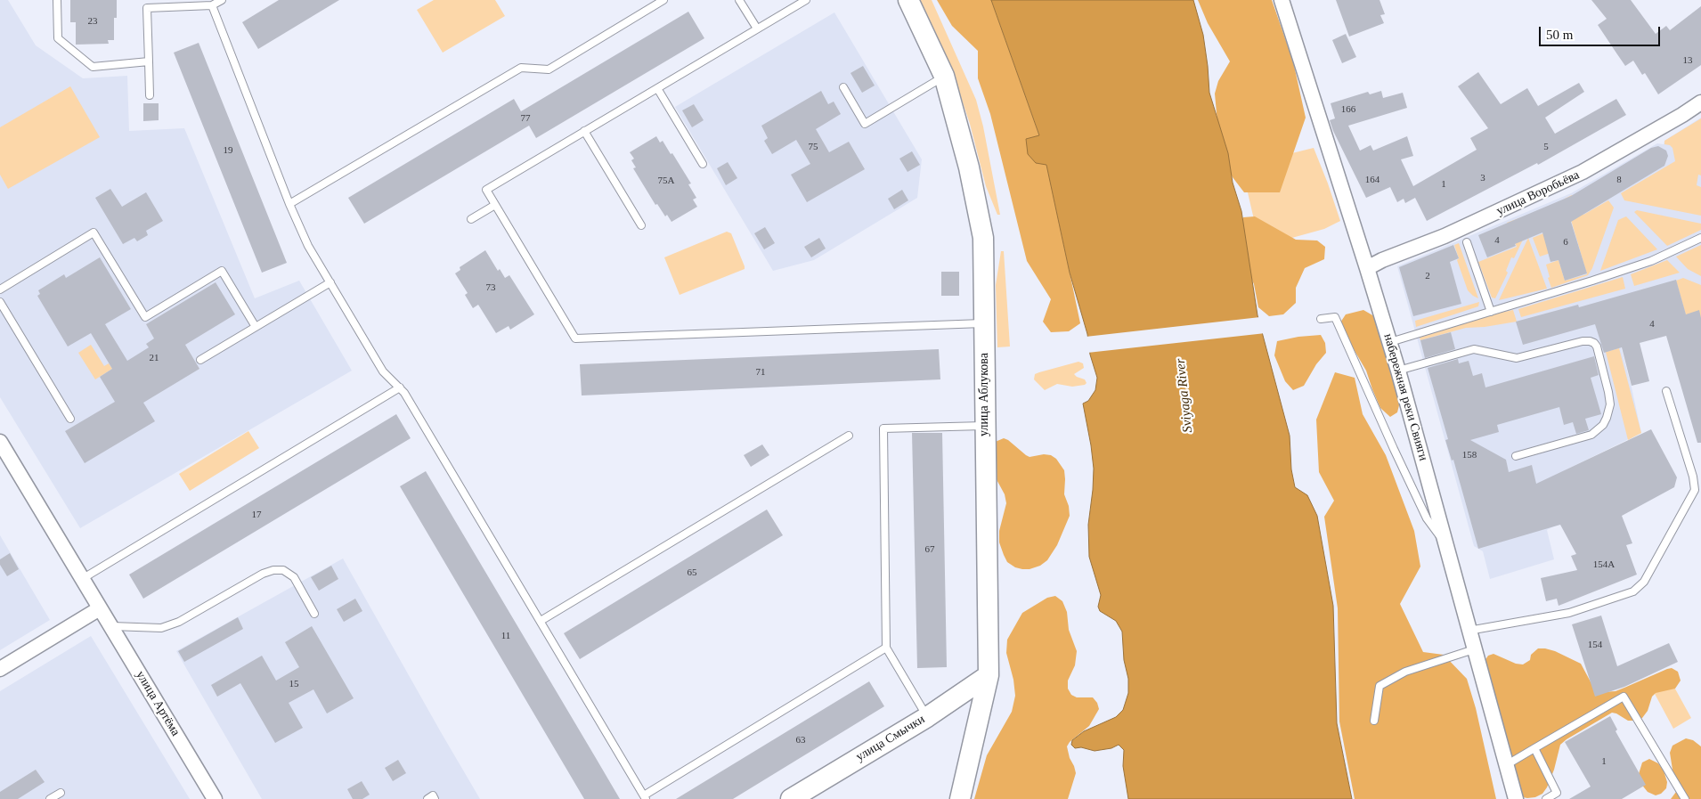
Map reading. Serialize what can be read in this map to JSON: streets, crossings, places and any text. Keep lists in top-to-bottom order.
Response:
{
  "streets": {
    "street": [
      "улица Воробьёва",
      "улица Аблукова",
      "набережная реки Свияги",
      "улица Артёма",
      "улица Смычки"
    ]
  },
  "crossings": [
    ["улица Воробьёва", "набережная реки Свияги"],
    ["улица Аблукова", "улица Смычки"]
  ],
  "water": ["Sviyaga River"],
  "house_numbers": [
    "23",
    "13",
    "166",
    "77",
    "75",
    "5",
    "19",
    "3",
    "164",
    "8",
    "75А",
    "1",
    "4",
    "6",
    "2",
    "73",
    "4",
    "21",
    "71",
    "158",
    "17",
    "67",
    "154А",
    "65",
    "11",
    "154",
    "15",
    "63",
    "1"
  ],
  "scale_bar": "50 m"
}
